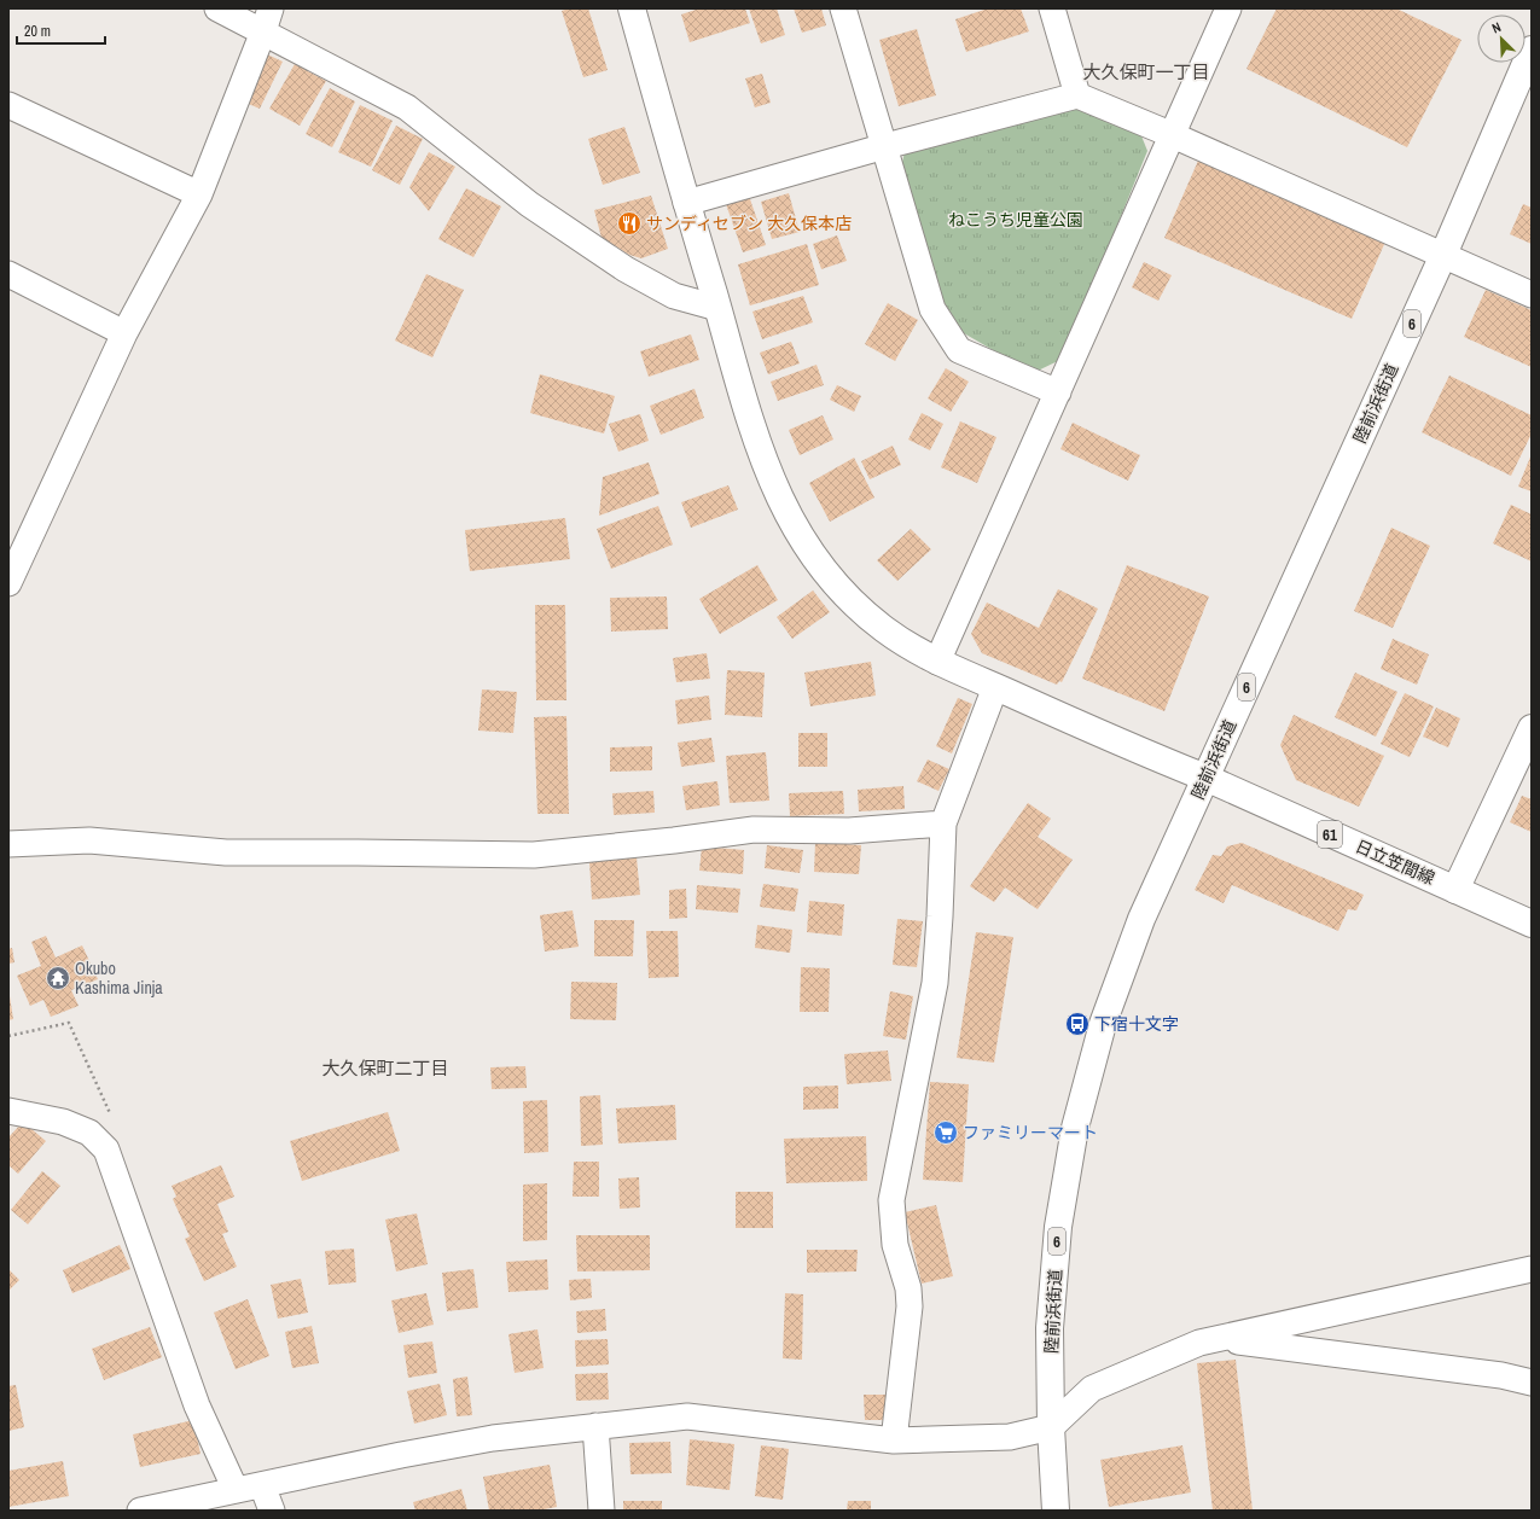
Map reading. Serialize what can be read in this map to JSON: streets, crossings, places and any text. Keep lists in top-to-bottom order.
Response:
{
  "streets": {
    "main road": [
      "6",
      "陸前浜街道",
      "61",
      "日立笠間線"
    ]
  },
  "crossings": [
    ["陸前浜街道", "日立笠間線"]
  ],
  "districts": ["大久保町一丁目", "大久保町二丁目"],
  "parks": ["ねこうち児童公園"],
  "places": {
    "restaurant": ["サンディセブン 大久保本店"],
    "temple": ["Okubo Kashima Jinja"],
    "bus stop": ["下宿十文字"],
    "supermarket": ["ファミリーマート"]
  },
  "scale_bar": "20 m",
  "north": "top left"
}
